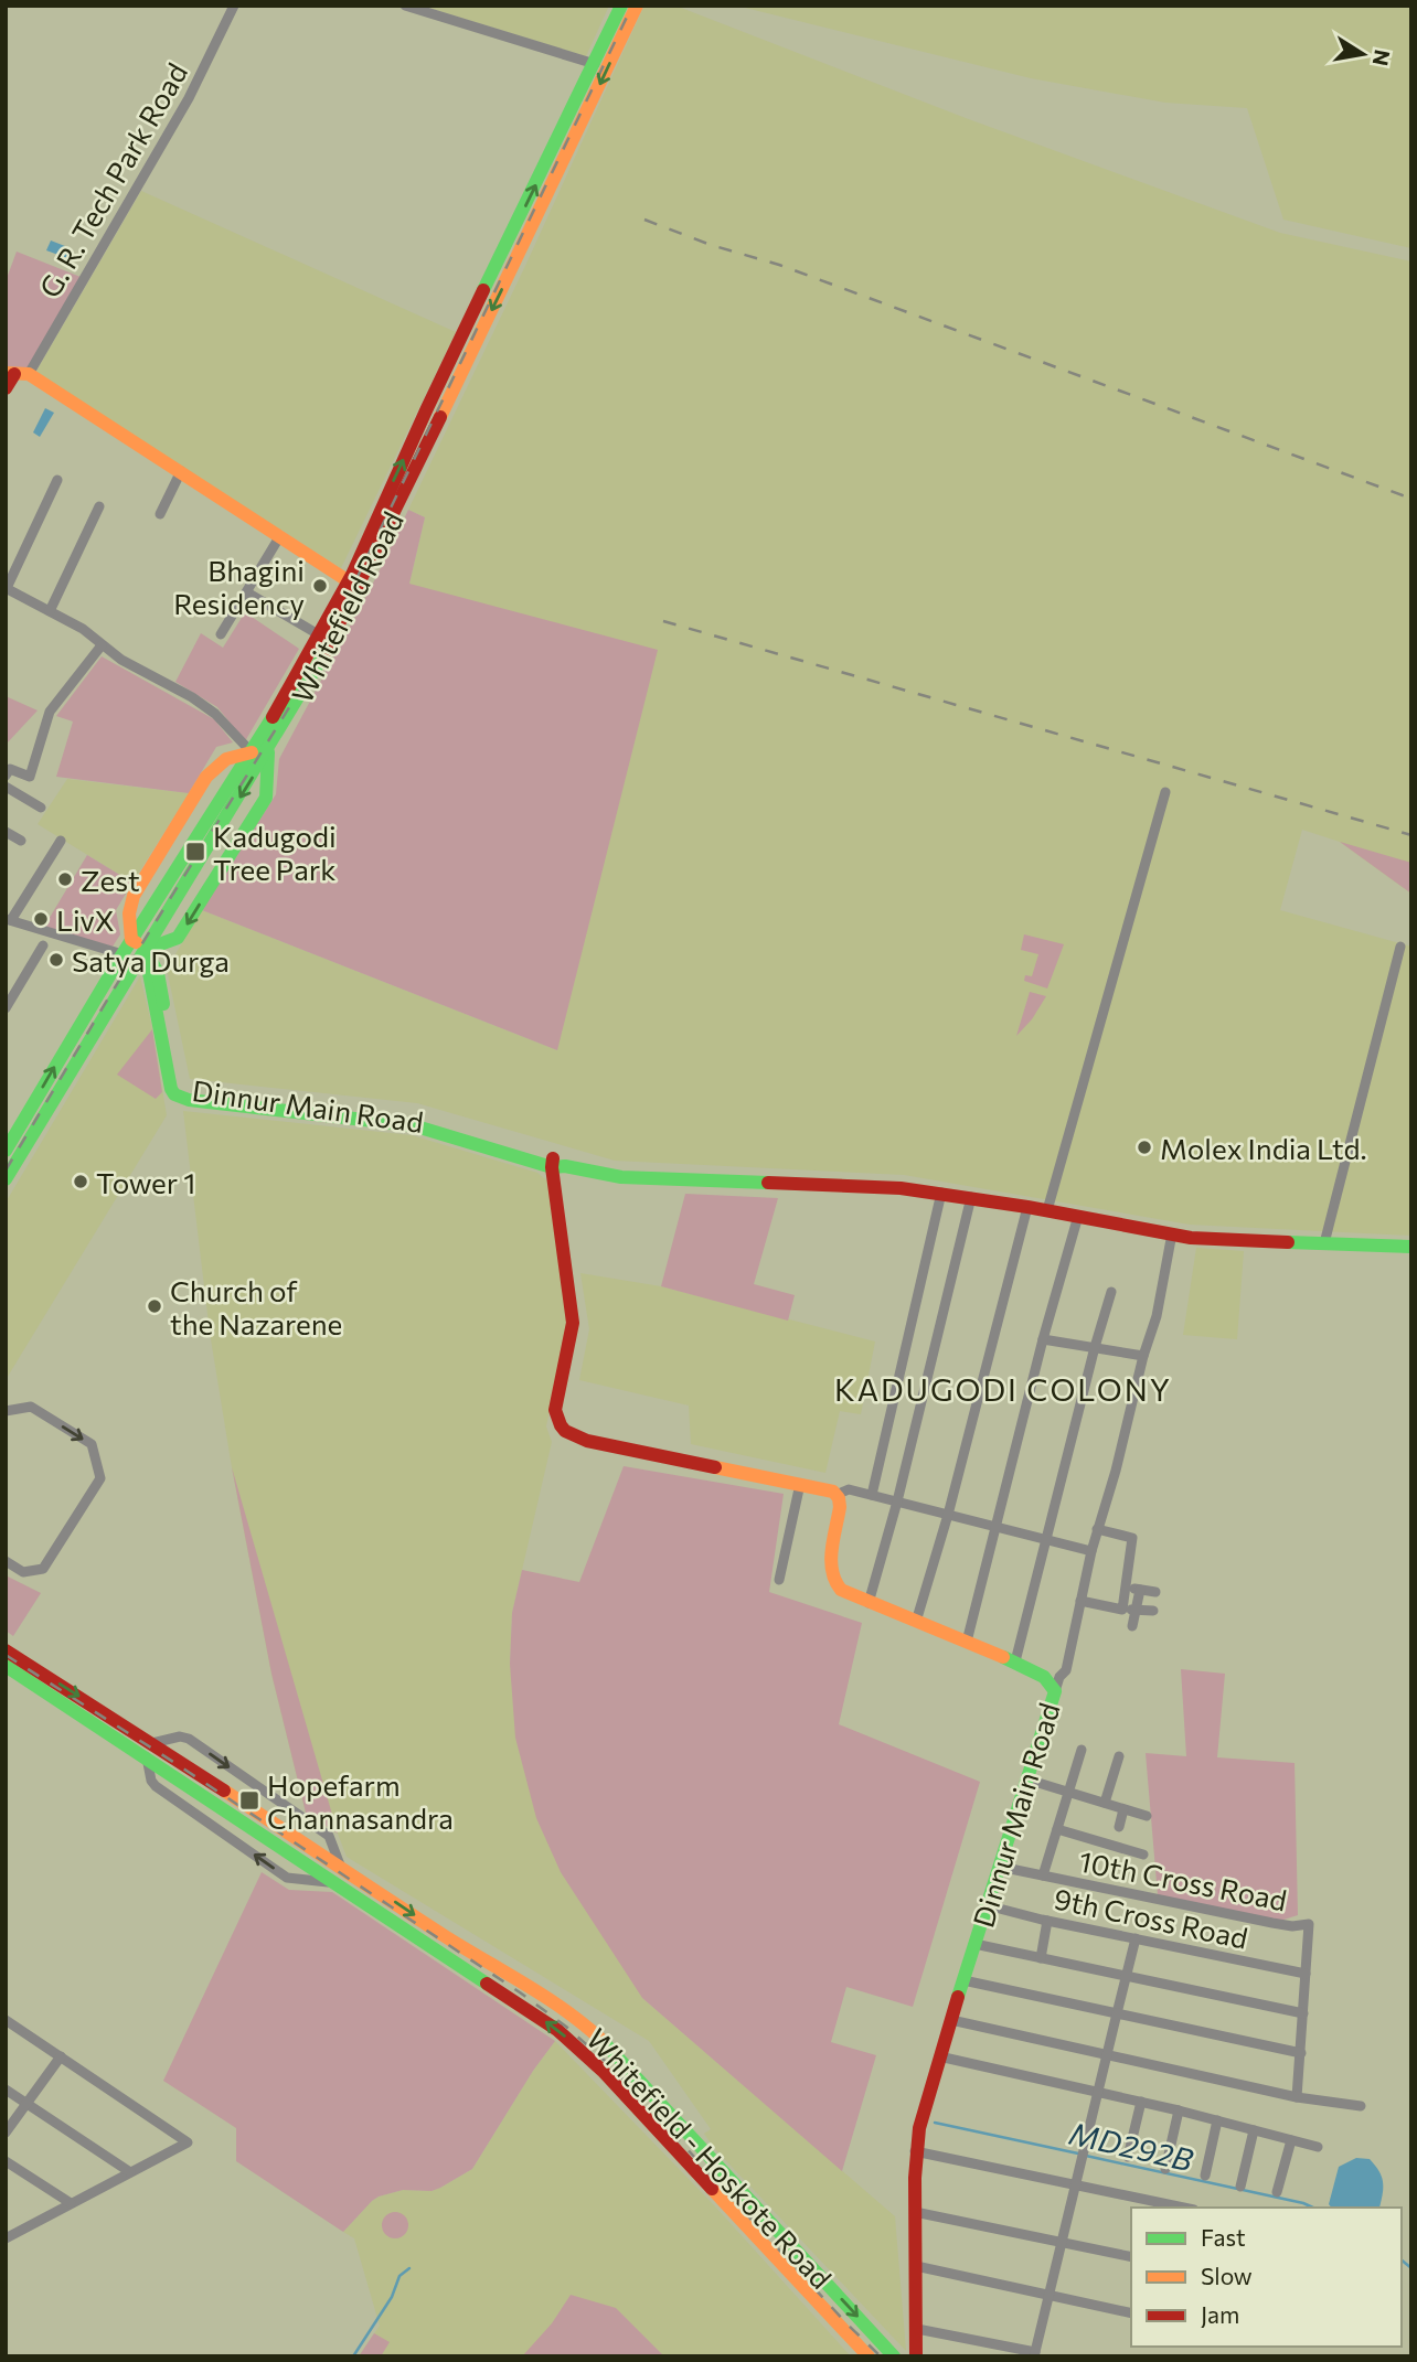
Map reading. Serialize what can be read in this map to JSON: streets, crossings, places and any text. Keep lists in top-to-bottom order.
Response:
{
  "streets": {
    "main road": ["Whitefield Road", "Dinnur Main Road", "Whitefield - Hoskote Road"],
    "street": ["G. R. Tech Park Road", "10th Cross Road", "9th Cross Road"]
  },
  "crossings": [
    ["Whitefield Road", "Dinnur Main Road"],
    ["Dinnur Main Road", "10th Cross Road"],
    ["Dinnur Main Road", "9th Cross Road"],
    ["10th Cross Road", "9th Cross Road"]
  ],
  "districts": ["KADUGODI COLONY"],
  "water": ["MD292B"],
  "places": {
    "other": [
      "Bhagini Residency",
      "Zest",
      "LivX",
      "Satya Durga",
      "Molex India Ltd.",
      "Tower 1",
      "Church of the Nazarene"
    ],
    "transit": ["Kadugodi Tree Park", "Hopefarm Channasandra"]
  },
  "legend": ["Fast", "Slow", "Jam"],
  "north": "right"
}
